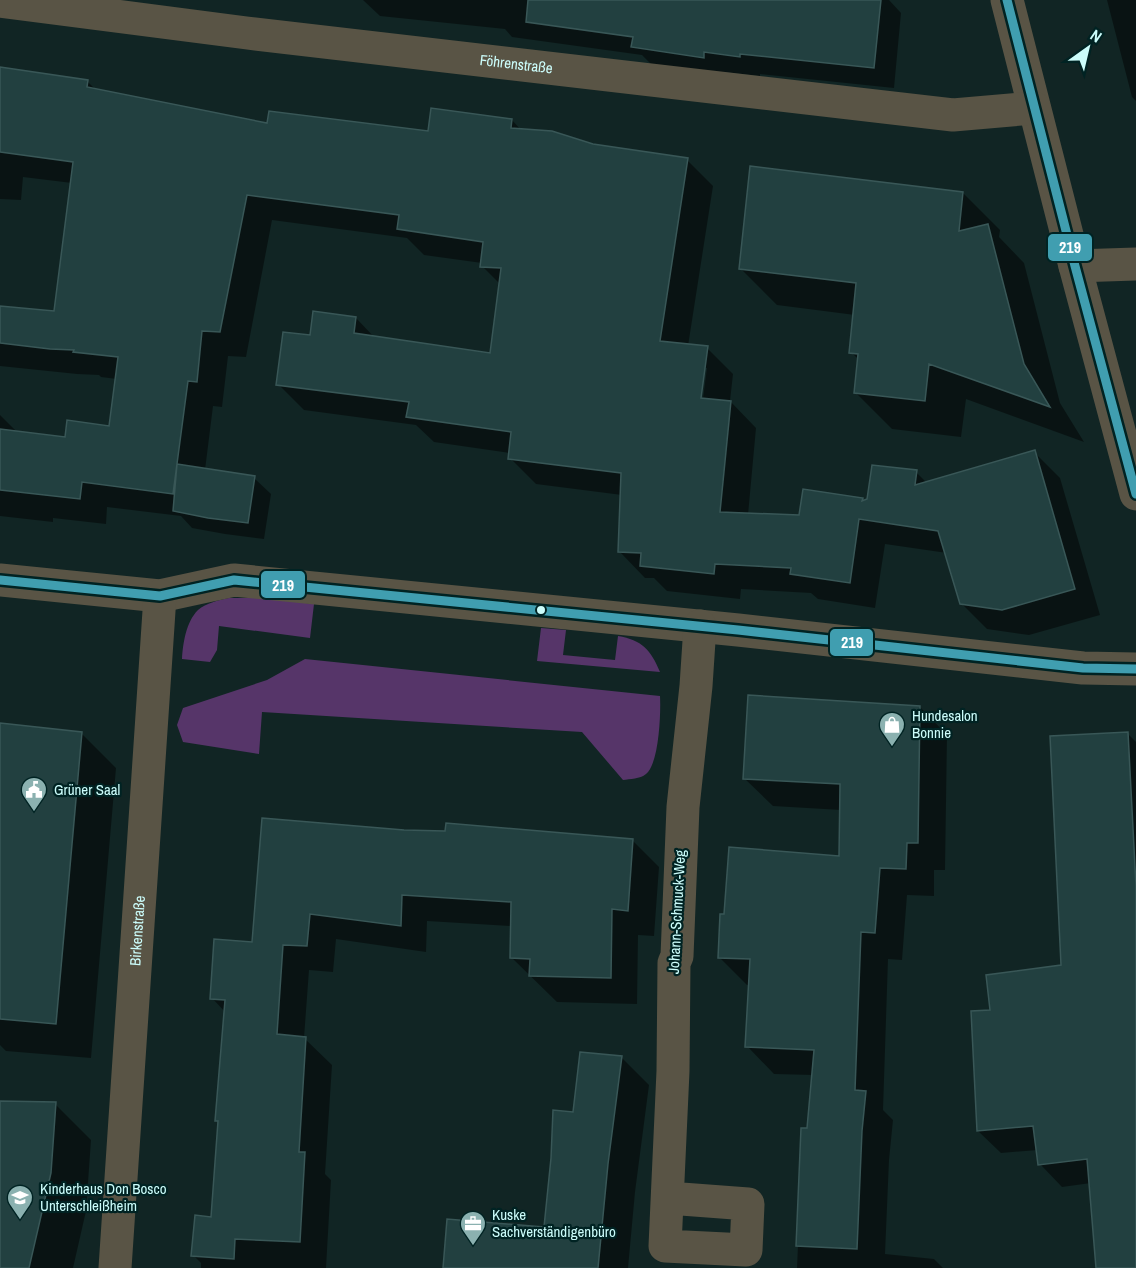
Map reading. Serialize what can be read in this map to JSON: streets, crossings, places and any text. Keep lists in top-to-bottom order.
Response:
{
  "streets": {
    "street": ["Föhrenstraße", "Johann-Schmuck-Weg", "Birkenstraße"]
  },
  "places": {
    "shop": ["Hundesalon Bonnie"],
    "public building": ["Grüner Saal"],
    "school or university": ["Kinderhaus Don Bosco Unterschleißheim"],
    "office": ["Kuske Sachverständigenbüro"]
  },
  "lines": ["transit line 219"],
  "north": "top right"
}
